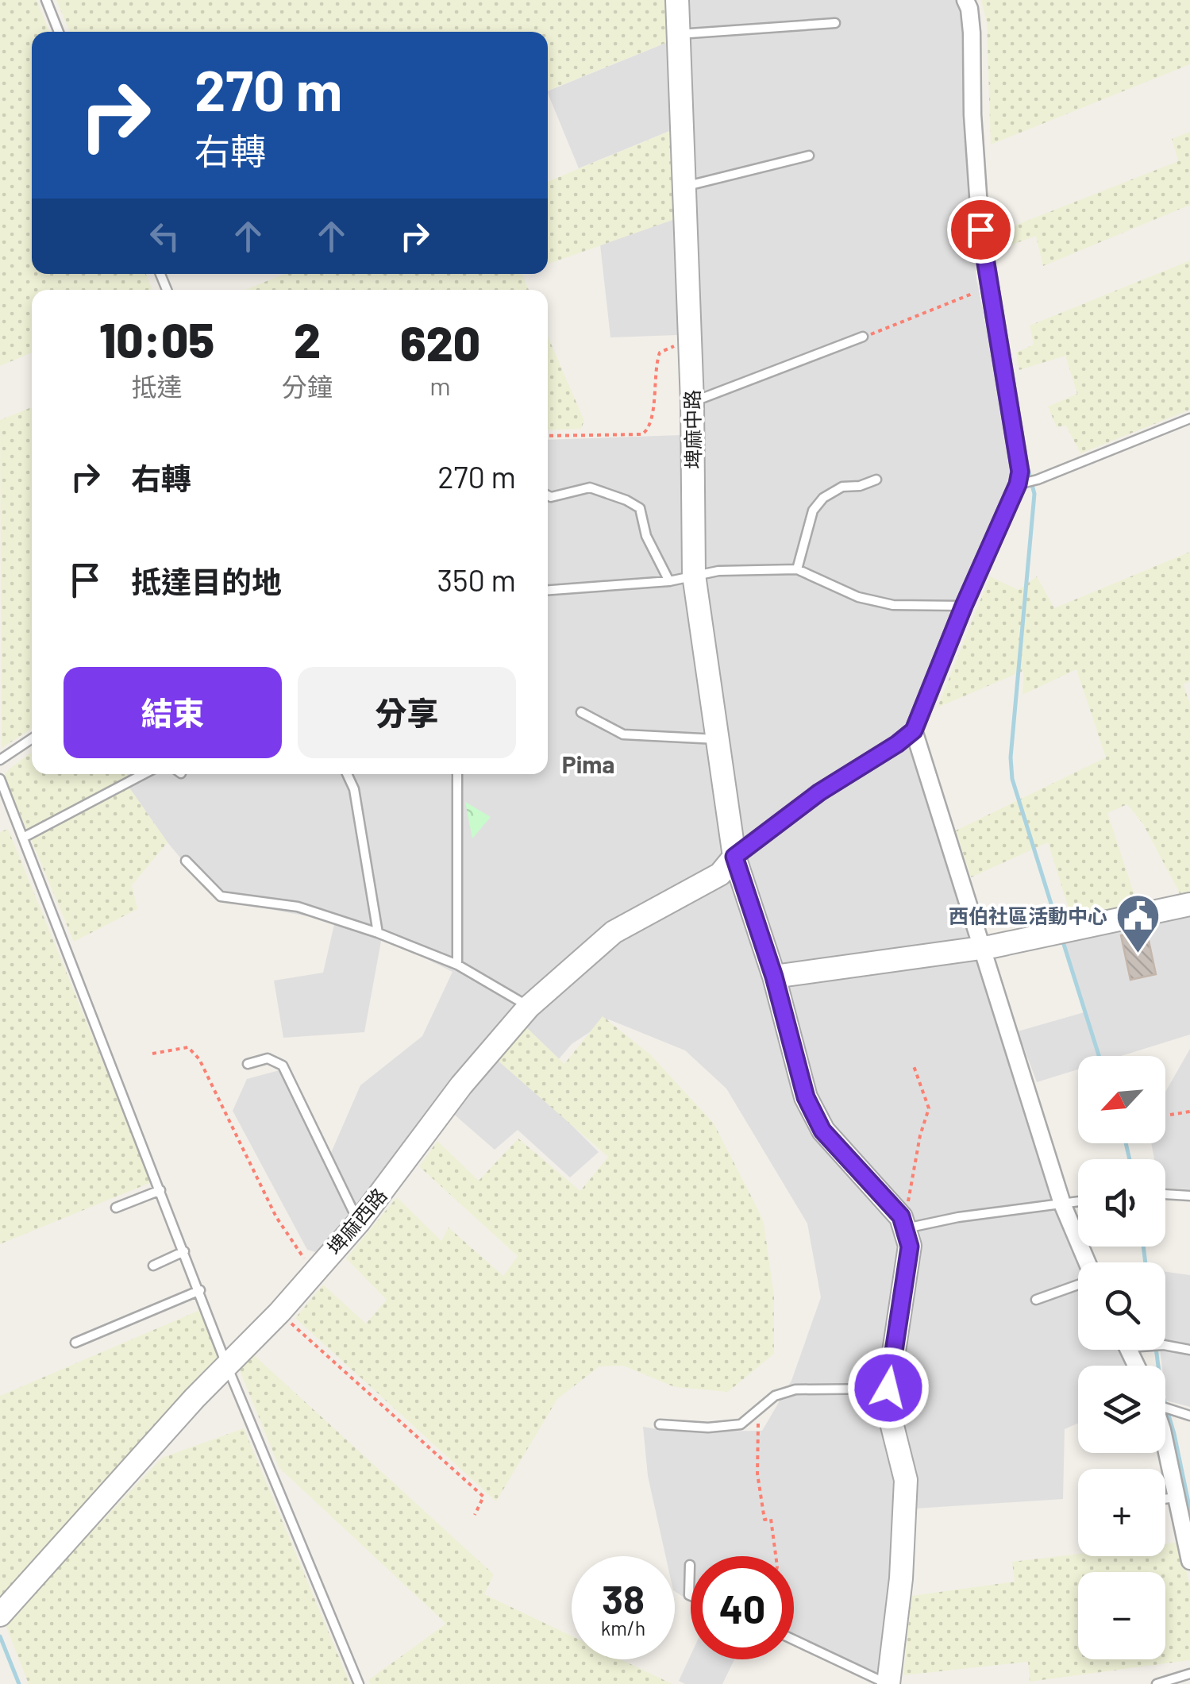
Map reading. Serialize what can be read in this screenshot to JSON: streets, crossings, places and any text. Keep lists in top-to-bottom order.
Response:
{
  "streets": {
    "street": ["埤麻中路", "埤麻西路"]
  },
  "crossings": [
    ["埤麻中路", "埤麻西路"]
  ],
  "districts": ["Pima"],
  "places": {
    "public building": ["西伯社區活動中心"]
  },
  "north": "bottom left",
  "page": {
    "turn": ["270 m", "右轉"],
    "eta": [
      "10:05",
      "抵達",
      "2",
      "分鐘",
      "620",
      "m"
    ],
    "list": [
      {
        "name": "右轉",
        "value": "270 m"
      },
      {
        "name": "抵達目的地",
        "value": "350 m"
      }
    ],
    "buttons": ["結束", "分享"],
    "map_buttons": ["+", "−"],
    "speed": "38 km/h",
    "limit": "40"
  }
}
